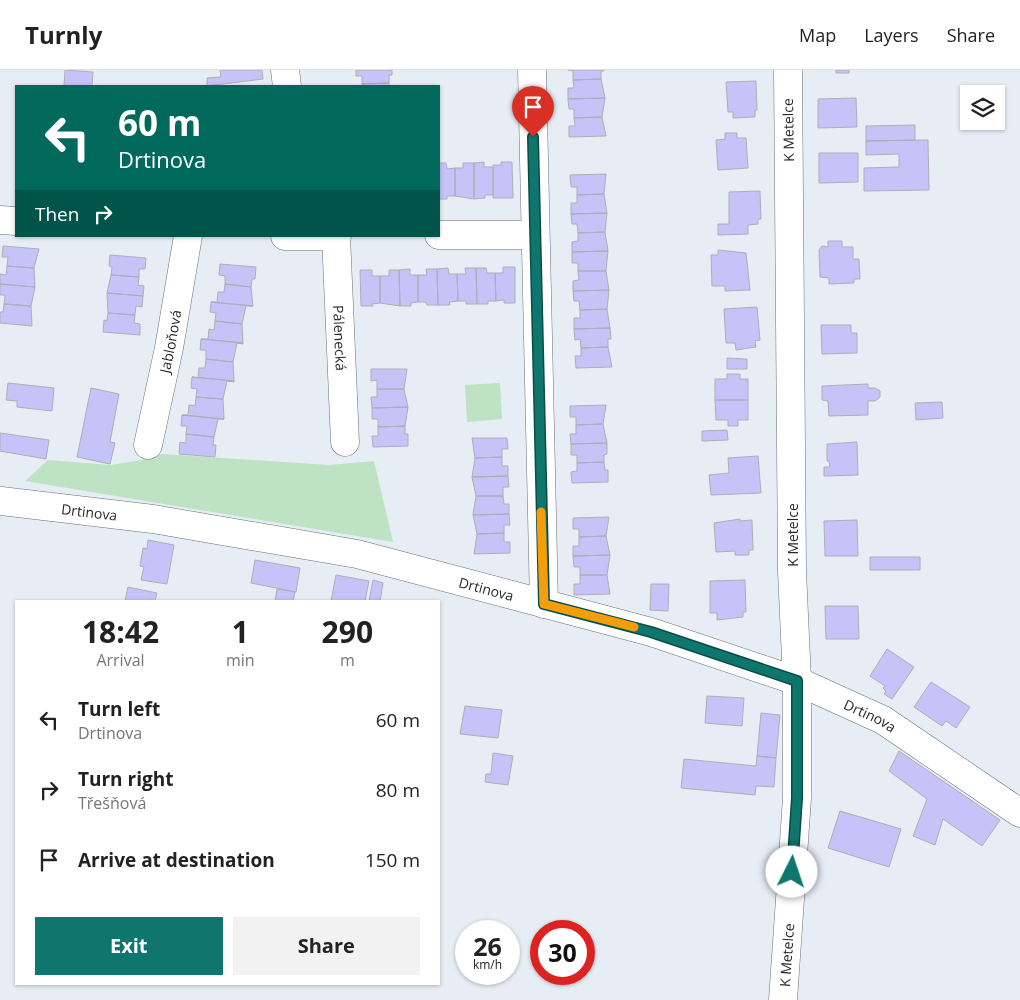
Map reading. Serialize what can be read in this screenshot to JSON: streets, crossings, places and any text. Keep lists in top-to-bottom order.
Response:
{
  "streets": {
    "street": [
      "K Metelce",
      "Pálenecká",
      "Jabloňová",
      "Drtinova"
    ]
  },
  "crossings": [
    ["K Metelce", "Drtinova"]
  ],
  "page": {
    "header": "Turnly",
    "nav": ["Map", "Layers", "Share"],
    "turn": ["60 m", "Drtinova"],
    "then": "Then",
    "eta": [
      "18:42",
      "Arrival",
      "1",
      "min",
      "290",
      "m"
    ],
    "list": [
      {
        "name": "Turn left",
        "note": "Drtinova",
        "value": "60 m"
      },
      {
        "name": "Turn right",
        "note": "Třešňová",
        "value": "80 m"
      },
      {
        "name": "Arrive at destination",
        "value": "150 m"
      }
    ],
    "buttons": ["Exit", "Share"],
    "speed": "26 km/h",
    "limit": "30"
  }
}
